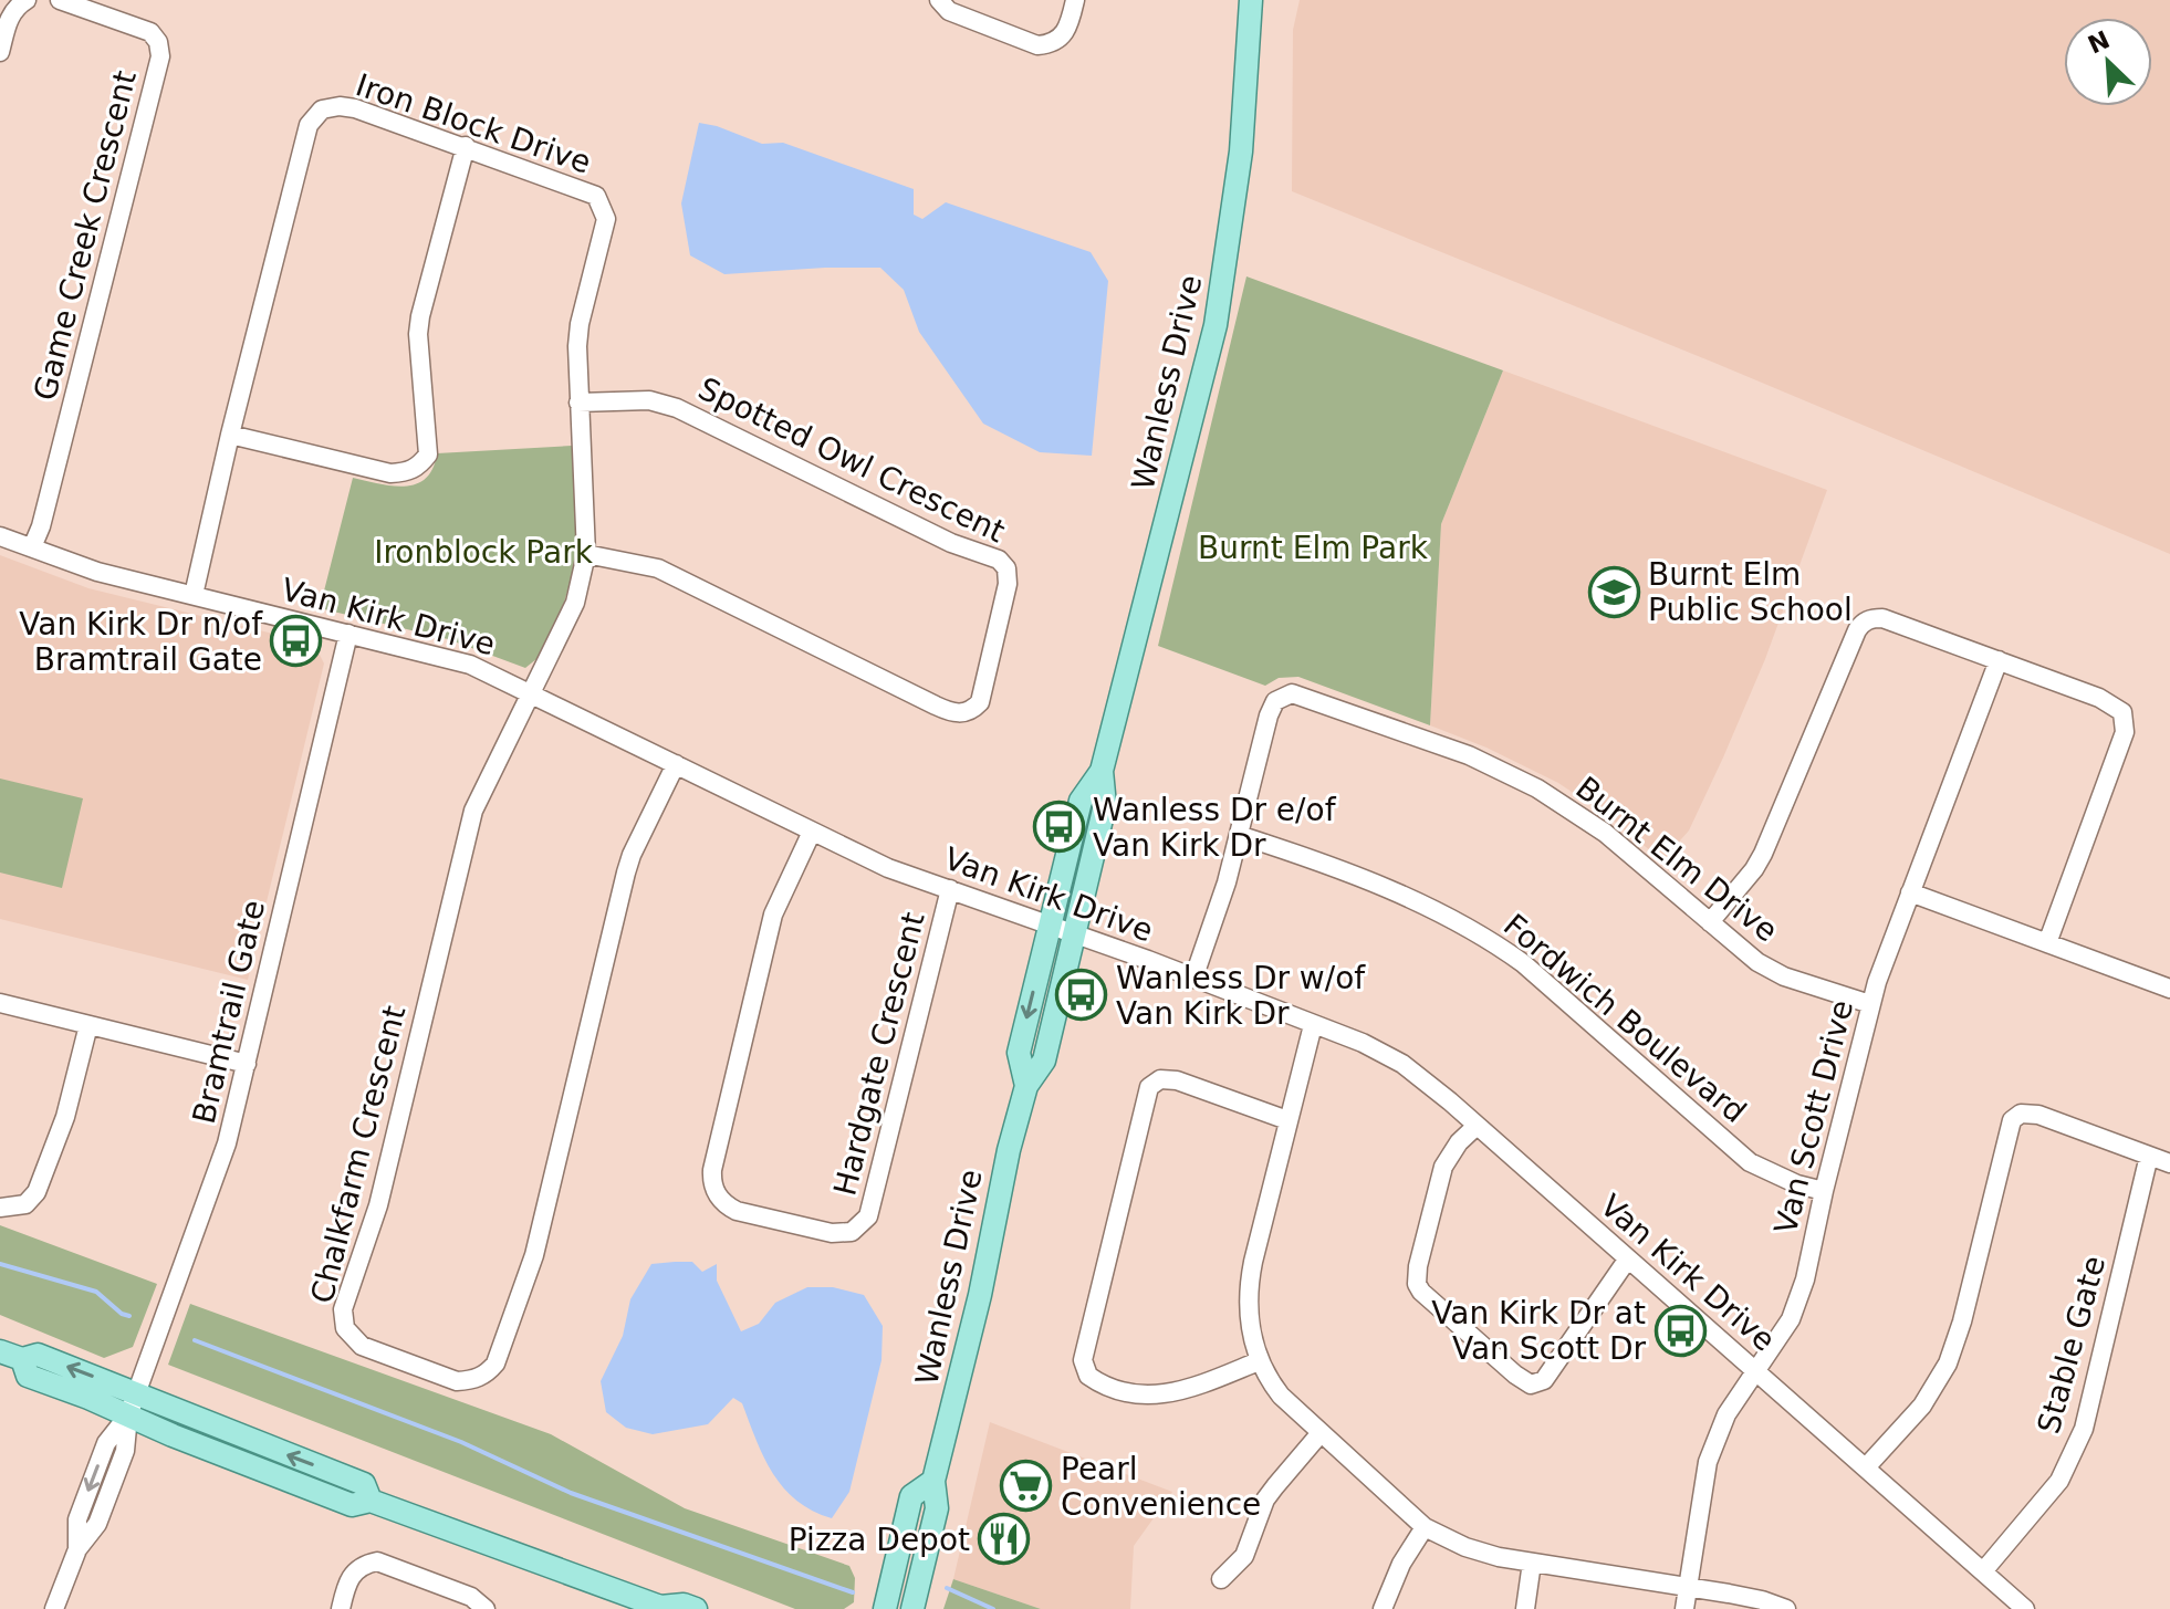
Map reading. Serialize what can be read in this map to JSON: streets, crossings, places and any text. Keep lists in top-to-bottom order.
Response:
{
  "streets": {
    "main road": ["Wanless Drive"],
    "street": [
      "Iron Block Drive",
      "Game Creek Crescent",
      "Spotted Owl Crescent",
      "Van Kirk Drive",
      "Burnt Elm Drive",
      "Bramtrail Gate",
      "Fordwich Boulevard",
      "Hardgate Crescent",
      "Van Scott Drive",
      "Chalkfarm Crescent",
      "Stable Gate"
    ]
  },
  "crossings": [
    ["Iron Block Drive", "Spotted Owl Crescent"],
    ["Iron Block Drive", "Van Kirk Drive"],
    ["Iron Block Drive", "Chalkfarm Crescent"],
    ["Game Creek Crescent", "Van Kirk Drive"],
    ["Wanless Drive", "Van Kirk Drive"],
    ["Van Kirk Drive", "Burnt Elm Drive"],
    ["Van Kirk Drive", "Bramtrail Gate"],
    ["Van Kirk Drive", "Hardgate Crescent"],
    ["Van Kirk Drive", "Van Scott Drive"],
    ["Van Kirk Drive", "Chalkfarm Crescent"],
    ["Van Kirk Drive", "Stable Gate"],
    ["Burnt Elm Drive", "Fordwich Boulevard"],
    ["Burnt Elm Drive", "Van Scott Drive"],
    ["Fordwich Boulevard", "Van Scott Drive"]
  ],
  "parks": ["Burnt Elm Park", "Ironblock Park"],
  "places": {
    "school or university": ["Burnt Elm Public School"],
    "bus stop": [
      "Van Kirk Dr n/of Bramtrail Gate",
      "Wanless Dr e/of Van Kirk Dr",
      "Wanless Dr w/of Van Kirk Dr",
      "Van Kirk Dr at Van Scott Dr"
    ],
    "supermarket": ["Pearl Convenience"],
    "restaurant": ["Pizza Depot"]
  },
  "north": "top left"
}
